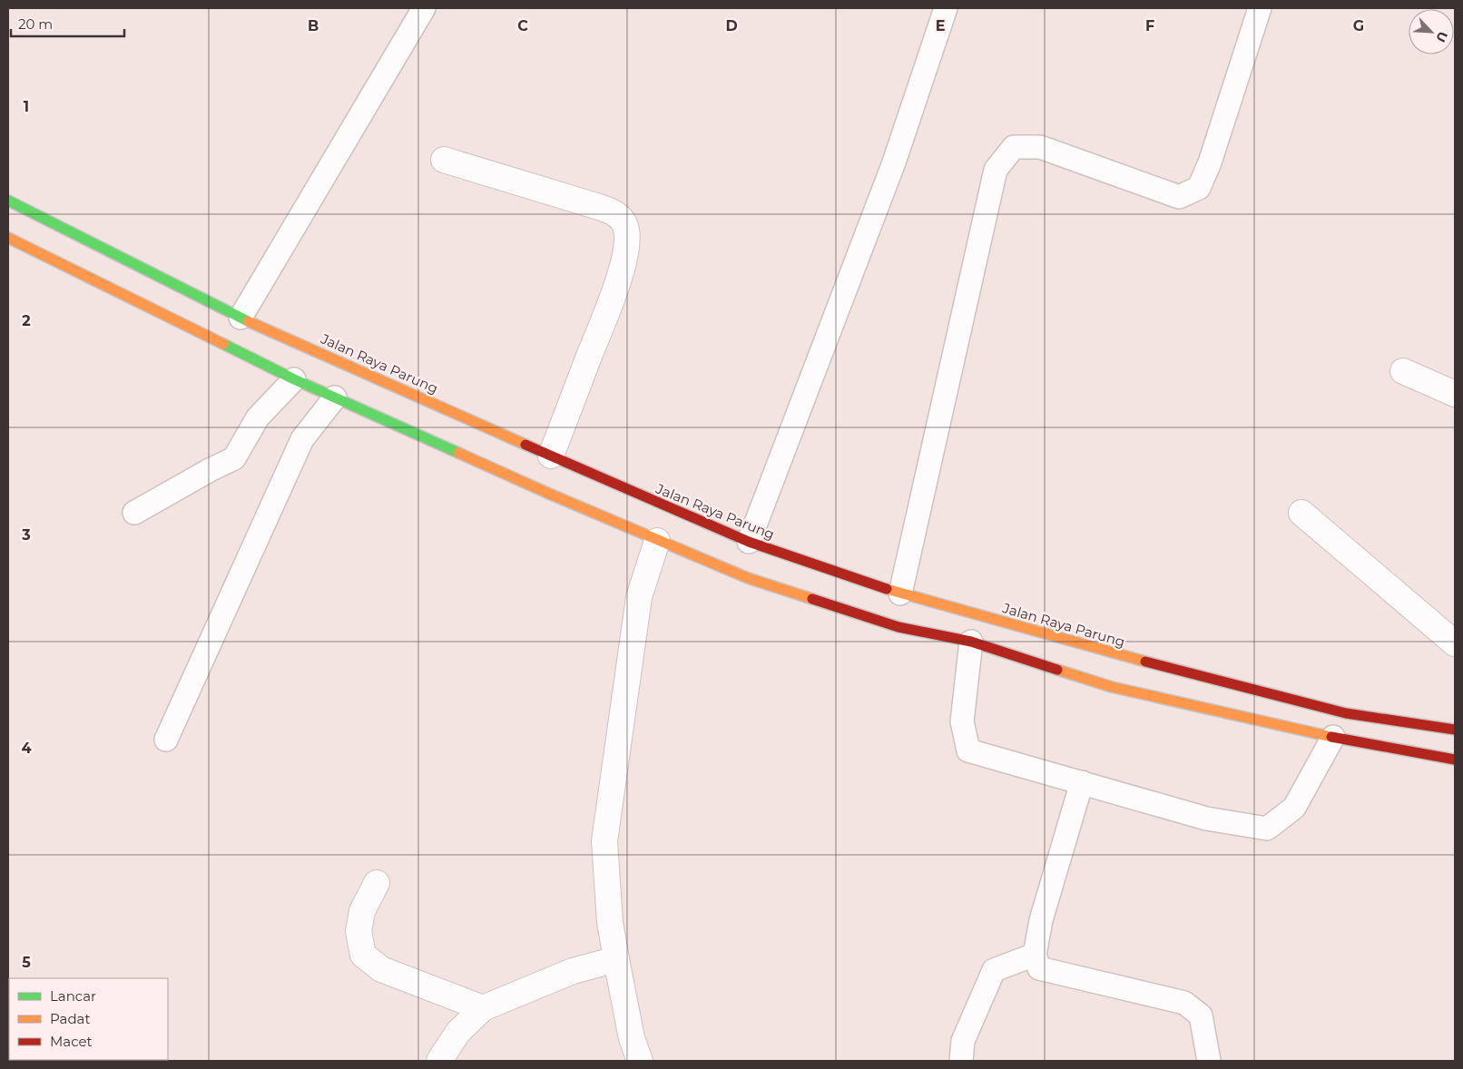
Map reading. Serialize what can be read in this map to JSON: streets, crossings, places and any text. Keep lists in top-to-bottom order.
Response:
{
  "streets": {
    "highway": ["Jalan Raya Parung"]
  },
  "legend": ["Lancar", "Padat", "Macet"],
  "scale_bar": "20 m",
  "north": "bottom right",
  "grid": {
    "columns": [
      "B",
      "C",
      "D",
      "E",
      "F",
      "G"
    ],
    "rows": [
      "1",
      "2",
      "3",
      "4",
      "5"
    ]
  }
}
